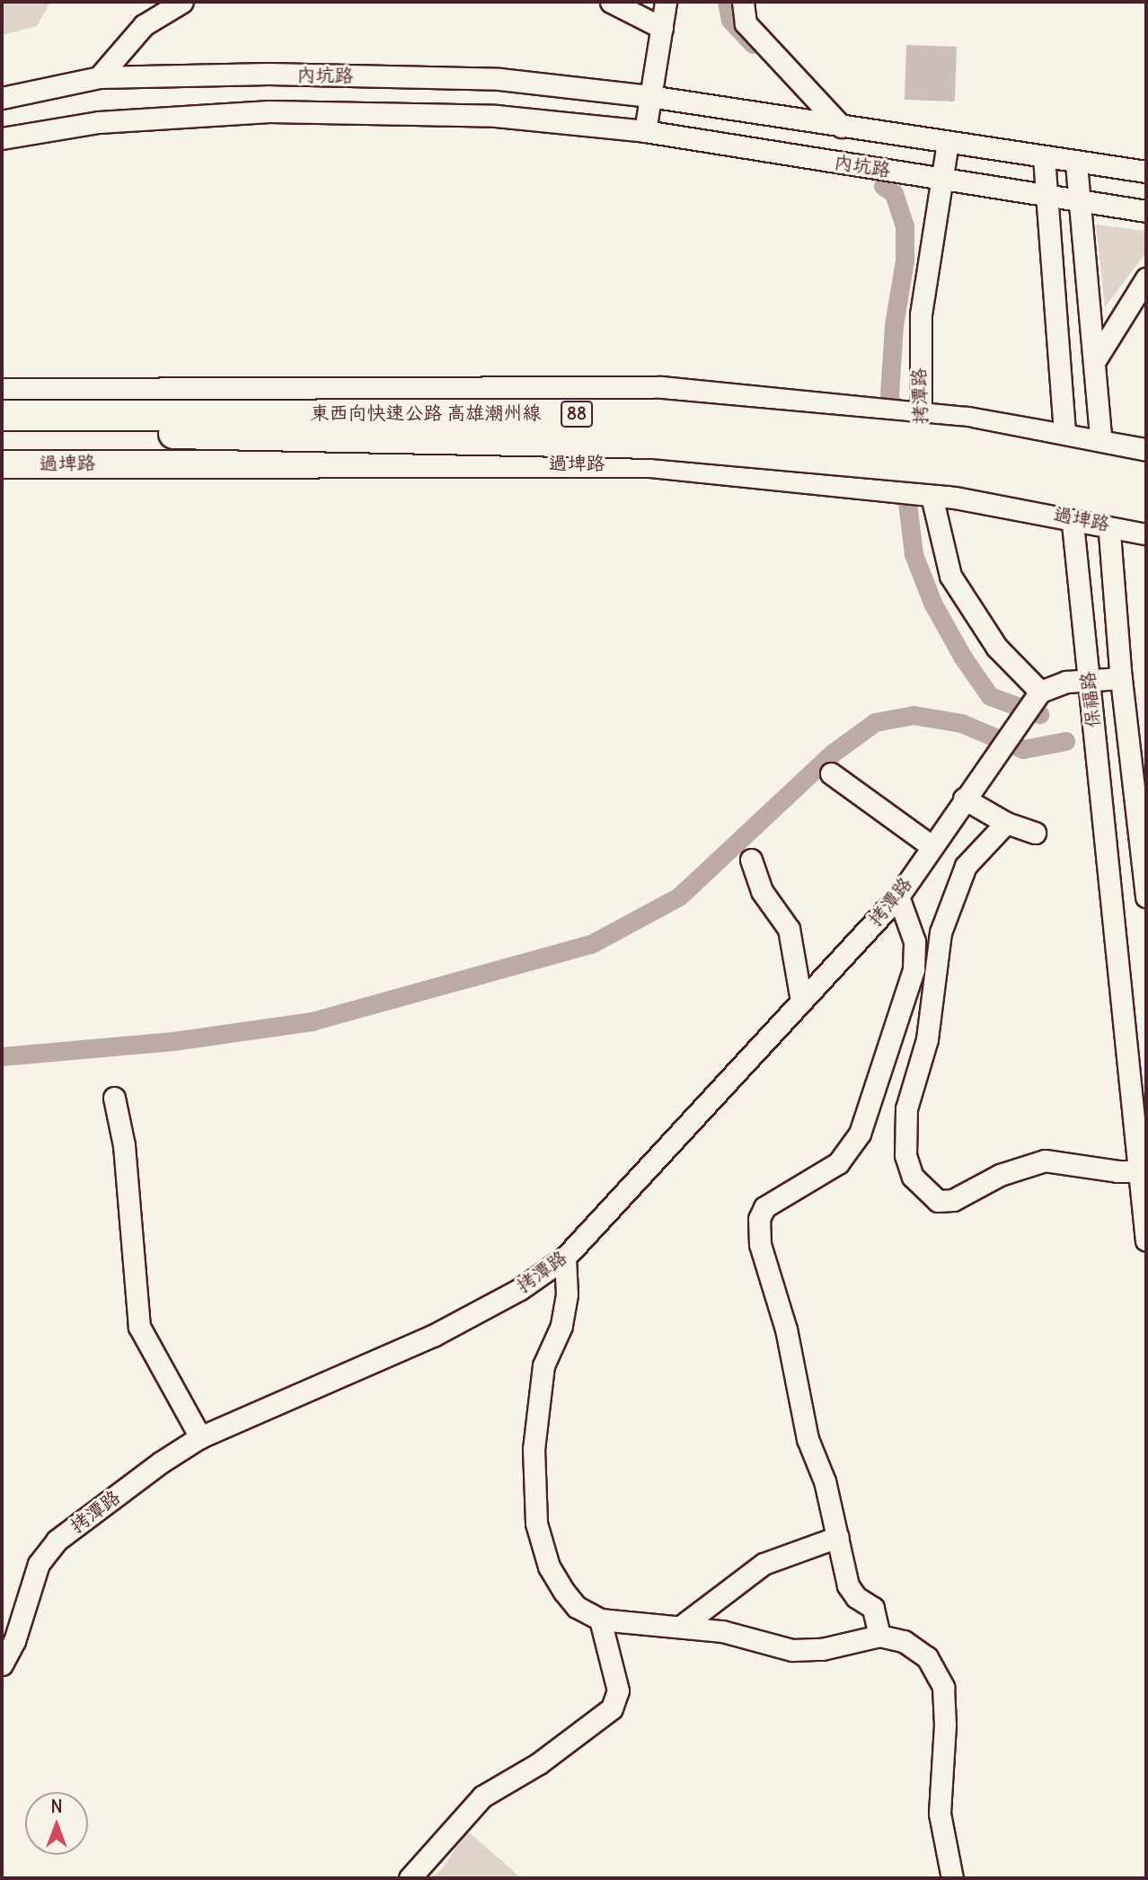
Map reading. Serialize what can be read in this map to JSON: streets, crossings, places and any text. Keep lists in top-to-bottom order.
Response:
{
  "streets": {
    "highway": ["東西向快速公路 高雄潮州線", "88"],
    "main road": ["過埤路"],
    "street": ["內坑路", "拷潭路", "保福路"]
  },
  "crossings": [
    ["內坑路", "拷潭路"],
    ["內坑路", "保福路"],
    ["拷潭路", "過埤路"],
    ["過埤路", "保福路"]
  ],
  "north": "top"
}
